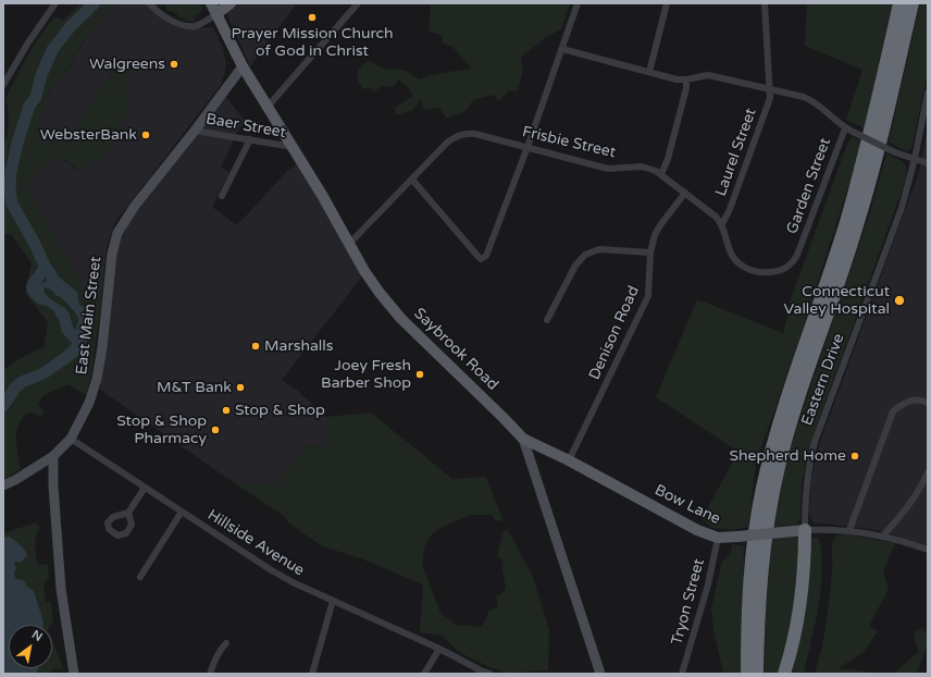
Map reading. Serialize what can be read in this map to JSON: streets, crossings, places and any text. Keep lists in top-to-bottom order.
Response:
{
  "streets": {
    "main road": ["East Main Street", "Saybrook Road", "Bow Lane"],
    "street": [
      "Baer Street",
      "Frisbie Street",
      "Laurel Street",
      "Garden Street",
      "Denison Road",
      "Eastern Drive",
      "Hillside Avenue",
      "Tryon Street"
    ]
  },
  "crossings": [
    ["Baer Street", "East Main Street"],
    ["Baer Street", "Saybrook Road"],
    ["Frisbie Street", "Laurel Street"],
    ["Frisbie Street", "Garden Street"],
    ["Frisbie Street", "Denison Road"],
    ["Frisbie Street", "Saybrook Road"],
    ["Laurel Street", "Garden Street"],
    ["East Main Street", "Saybrook Road"],
    ["East Main Street", "Hillside Avenue"],
    ["Denison Road", "Bow Lane"],
    ["Saybrook Road", "Bow Lane"],
    ["Eastern Drive", "Bow Lane"],
    ["Bow Lane", "Tryon Street"]
  ],
  "places": [
    "Prayer Mission Church of God in Christ",
    "Walgreens",
    "WebsterBank",
    "Connecticut Valley Hospital",
    "Marshalls",
    "Joey Fresh Barber Shop",
    "M&T Bank",
    "Stop & Shop",
    "Stop & Shop Pharmacy",
    "Shepherd Home"
  ],
  "north": "top right"
}
